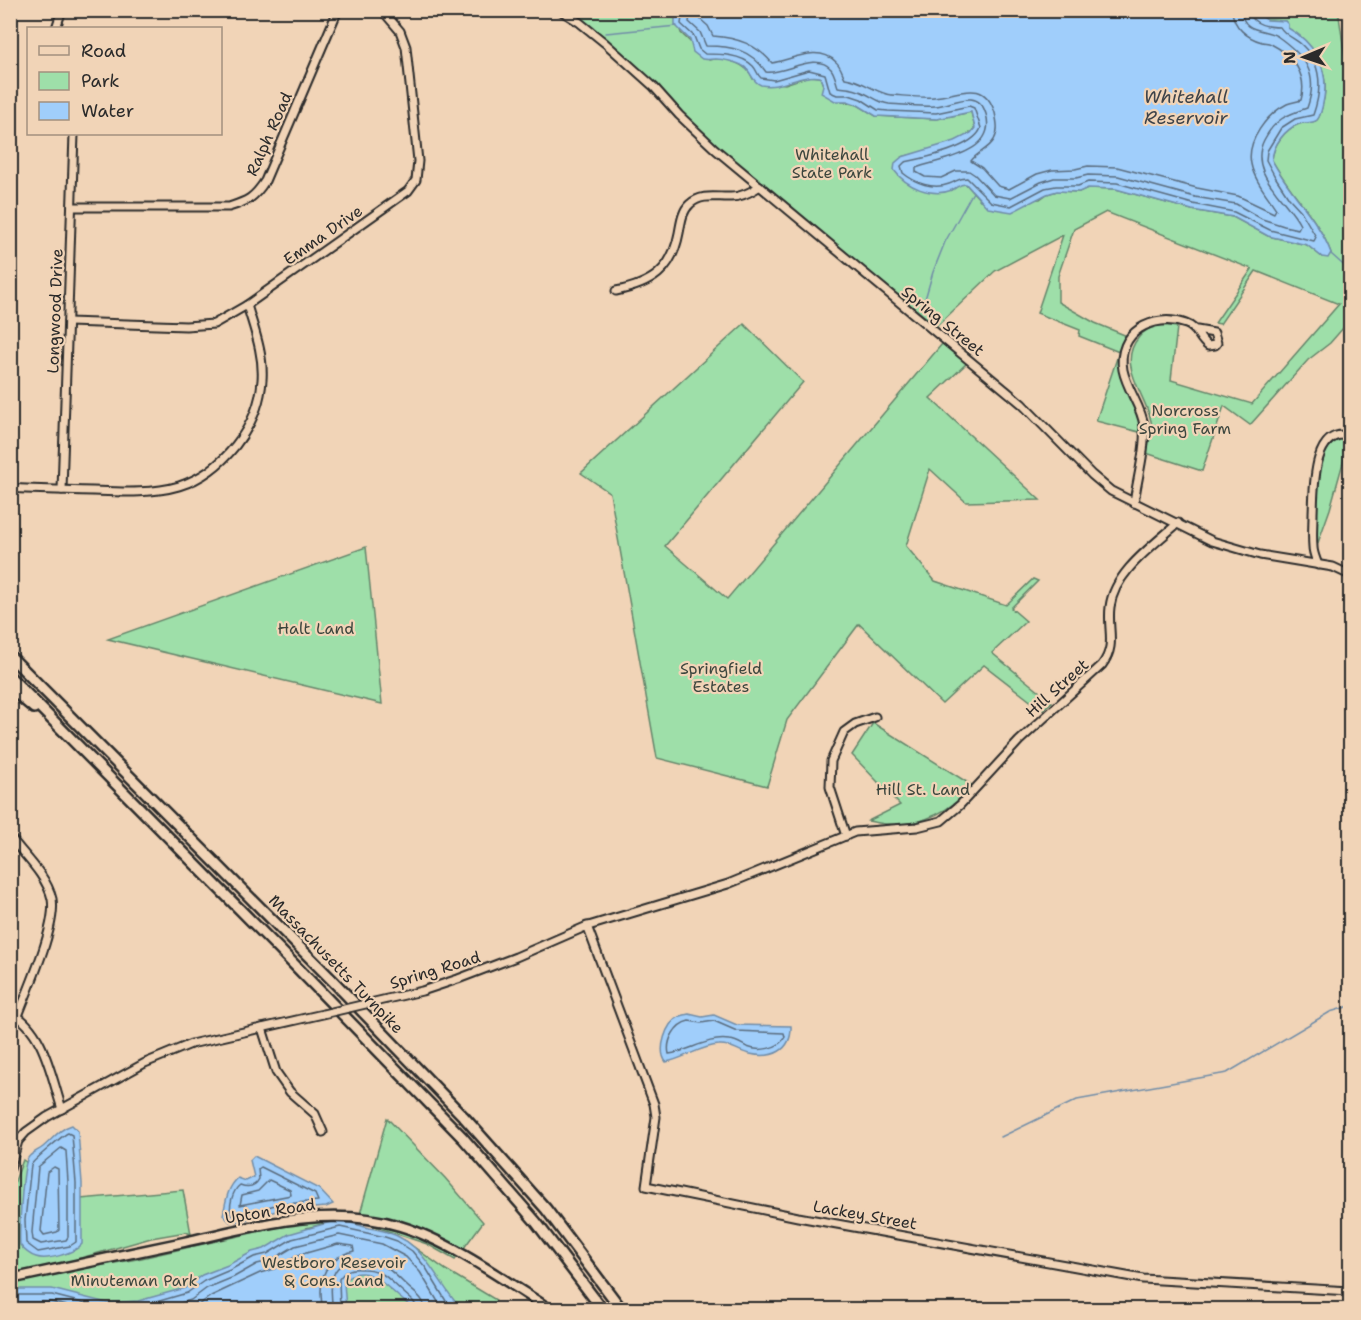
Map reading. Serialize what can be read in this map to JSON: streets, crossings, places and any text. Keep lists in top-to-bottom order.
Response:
{
  "streets": {
    "highway": ["Massachusetts Turnpike"],
    "main road": ["Upton Road"],
    "street": [
      "Ralph Road",
      "Emma Drive",
      "Longwood Drive",
      "Spring Street",
      "Hill Street",
      "Spring Road",
      "Lackey Street"
    ]
  },
  "crossings": [
    ["Ralph Road", "Longwood Drive"],
    ["Emma Drive", "Longwood Drive"],
    ["Spring Street", "Hill Street"],
    ["Hill Street", "Spring Road"],
    ["Spring Road", "Lackey Street"]
  ],
  "water": ["Whitehall Reservoir"],
  "parks": [
    "Whitehall State Park",
    "Norcross Spring Farm",
    "Halt Land",
    "Springfield Estates",
    "Hill St. Land",
    "Westboro Resevoir & Cons. Land",
    "Minuteman Park"
  ],
  "legend": ["Road", "Park", "Water"],
  "north": "left"
}
